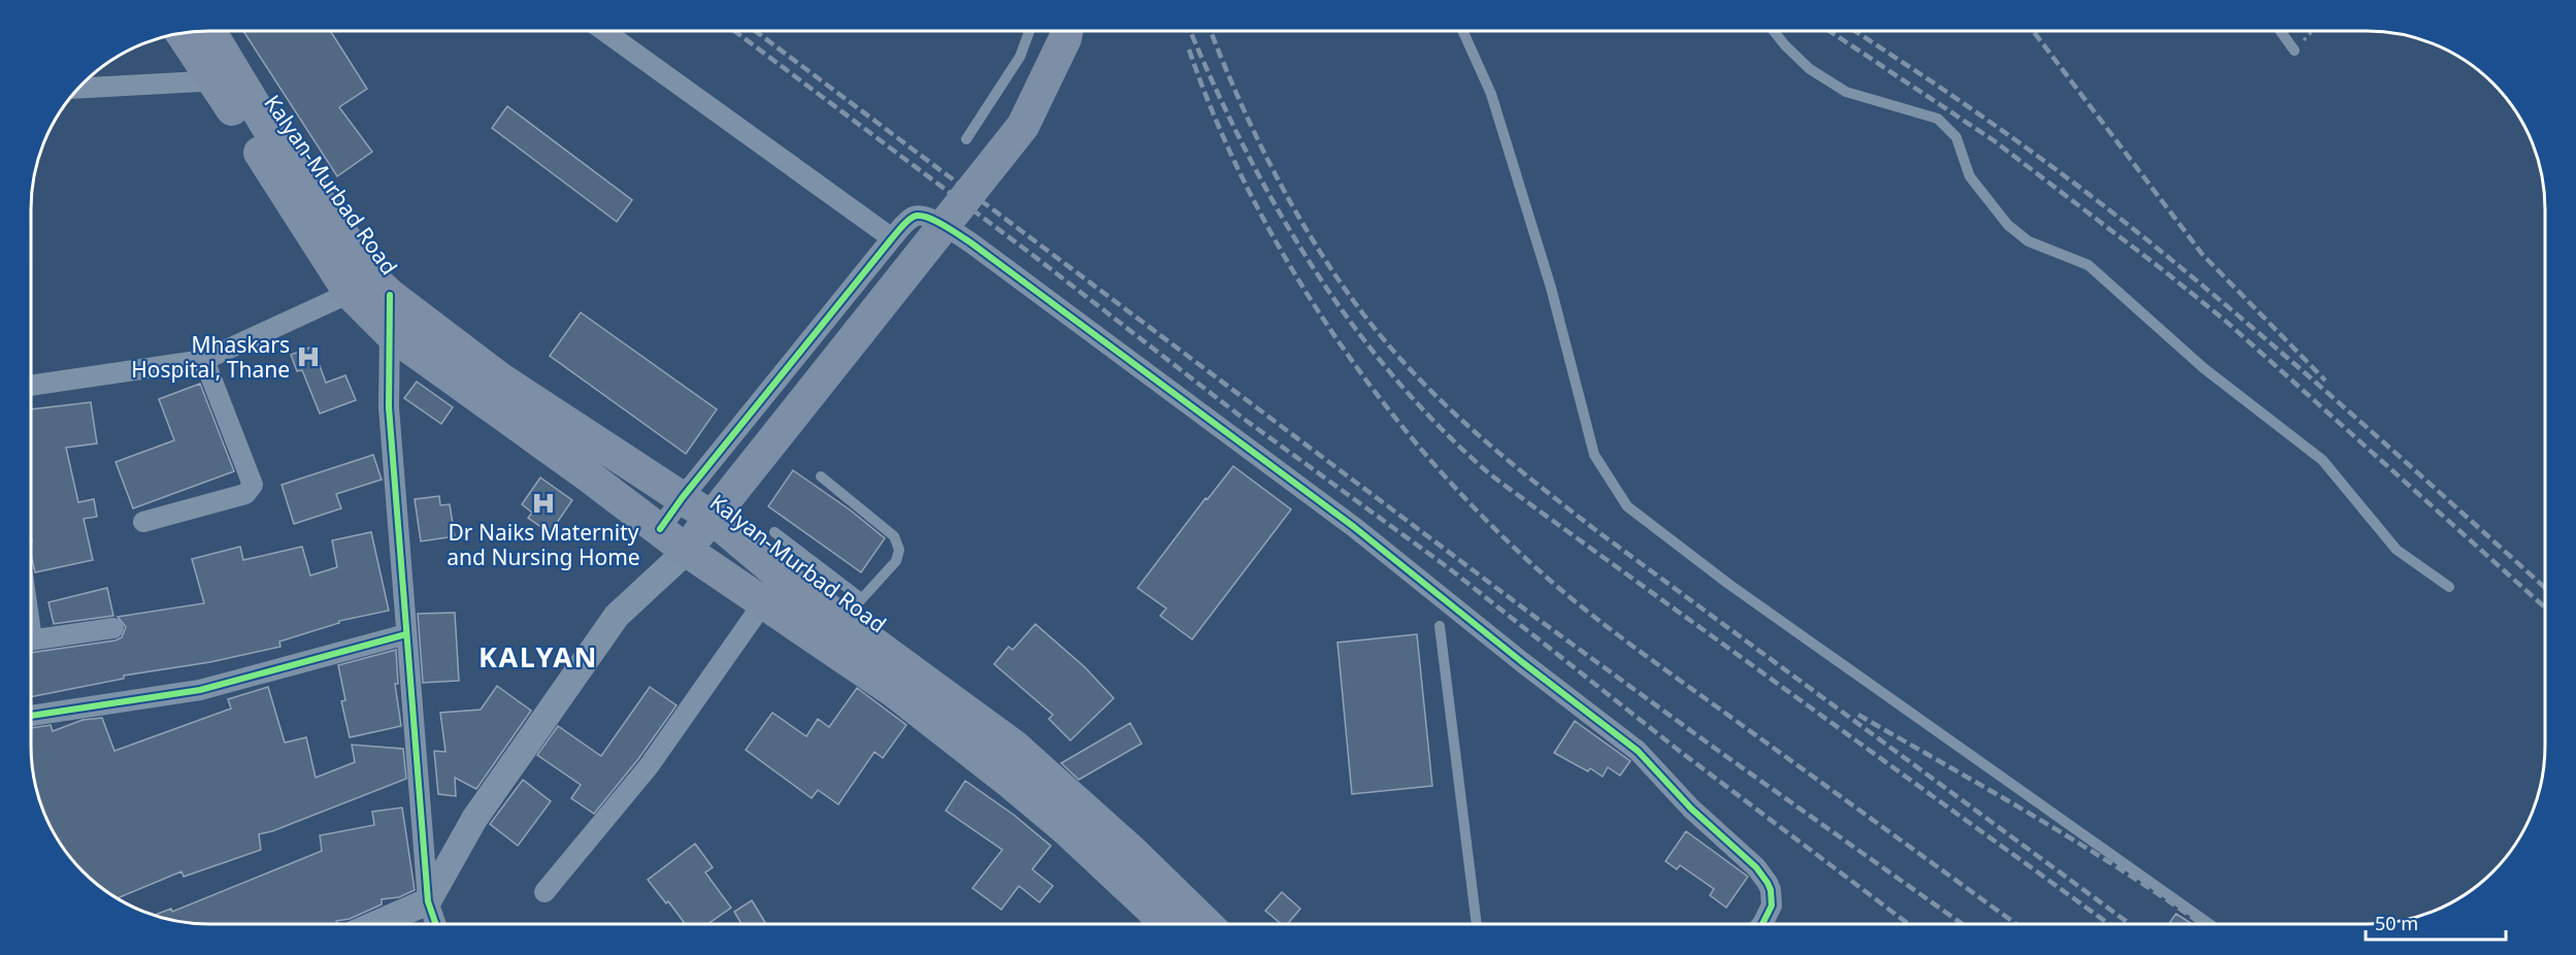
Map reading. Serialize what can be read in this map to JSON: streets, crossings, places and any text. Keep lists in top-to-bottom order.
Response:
{
  "streets": {
    "main road": ["Kalyan-Murbad Road"]
  },
  "districts": ["KALYAN"],
  "places": {
    "hospital": ["Mhaskars Hospital, Thane", "Dr Naiks Maternity and Nursing Home"]
  },
  "scale_bar": "50 m"
}
